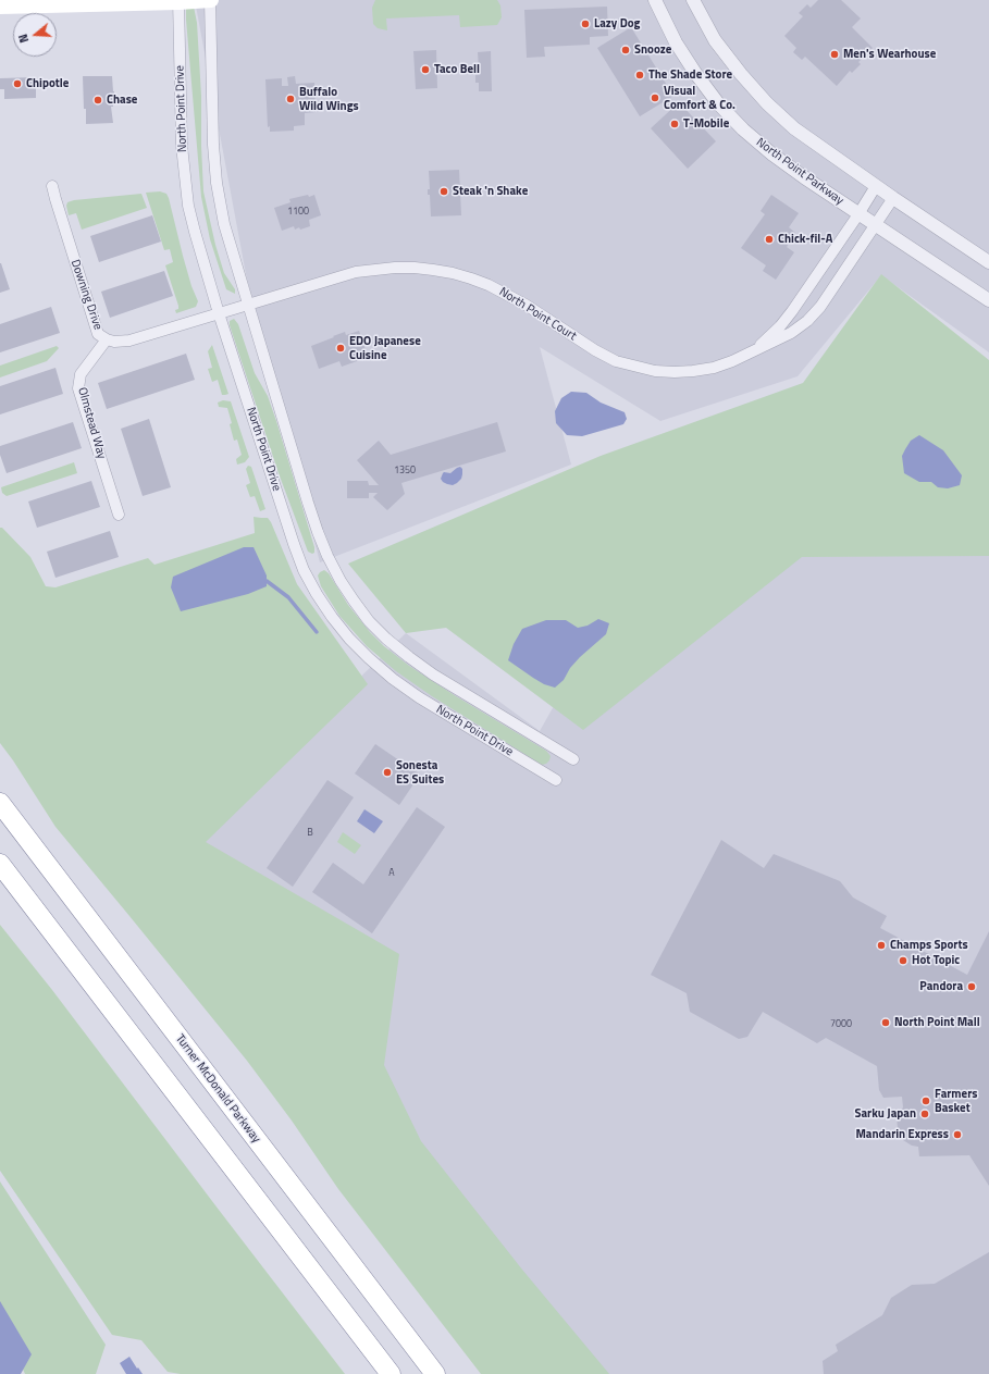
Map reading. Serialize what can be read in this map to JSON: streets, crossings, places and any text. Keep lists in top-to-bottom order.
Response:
{
  "streets": {
    "highway": ["Turner McDonald Parkway"],
    "street": [
      "North Point Drive",
      "North Point Parkway",
      "Downing Drive",
      "North Point Court",
      "Olmstead Way"
    ]
  },
  "crossings": [
    ["North Point Drive", "Downing Drive"],
    ["North Point Drive", "North Point Court"],
    ["North Point Parkway", "North Point Court"],
    ["Downing Drive", "North Point Court"],
    ["Downing Drive", "Olmstead Way"]
  ],
  "places": [
    "Lazy Dog",
    "Snooze",
    "Men's Wearhouse",
    "Taco Bell",
    "The Shade Store",
    "Chipotle",
    "Visual Comfort & Co.",
    "Buffalo Wild Wings",
    "Chase",
    "T-Mobile",
    "Steak 'n Shake",
    "Chick-fil-A",
    "EDO Japanese Cuisine",
    "Sonesta ES Suites",
    "Champs Sports",
    "Hot Topic",
    "Pandora",
    "North Point Mall",
    "Farmers Basket",
    "Sarku Japan",
    "Mandarin Express"
  ],
  "house_numbers": [
    "1100",
    "1350",
    "B",
    "A",
    "7000"
  ],
  "north": "left"
}
